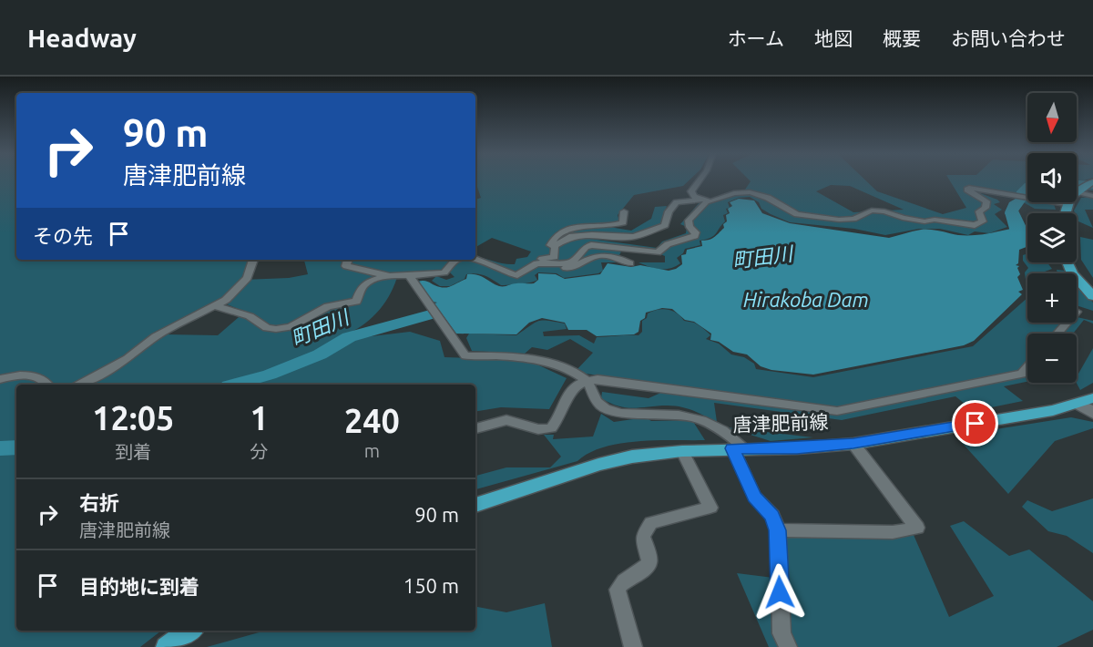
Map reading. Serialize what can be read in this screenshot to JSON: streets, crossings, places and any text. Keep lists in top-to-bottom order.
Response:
{
  "streets": {
    "main road": ["唐津肥前線"]
  },
  "water": ["町田川", "Hirakoba Dam"],
  "north": "bottom",
  "page": {
    "header": "Headway",
    "nav": [
      "ホーム",
      "地図",
      "概要",
      "お問い合わせ"
    ],
    "map_buttons": ["+", "−"],
    "turn": ["90 m", "唐津肥前線"],
    "then": "その先",
    "eta": [
      "12:05",
      "到着",
      "1",
      "分",
      "240",
      "m"
    ],
    "list": [
      {
        "name": "右折",
        "note": "唐津肥前線",
        "value": "90 m"
      },
      {
        "name": "目的地に到着",
        "value": "150 m"
      }
    ]
  }
}
